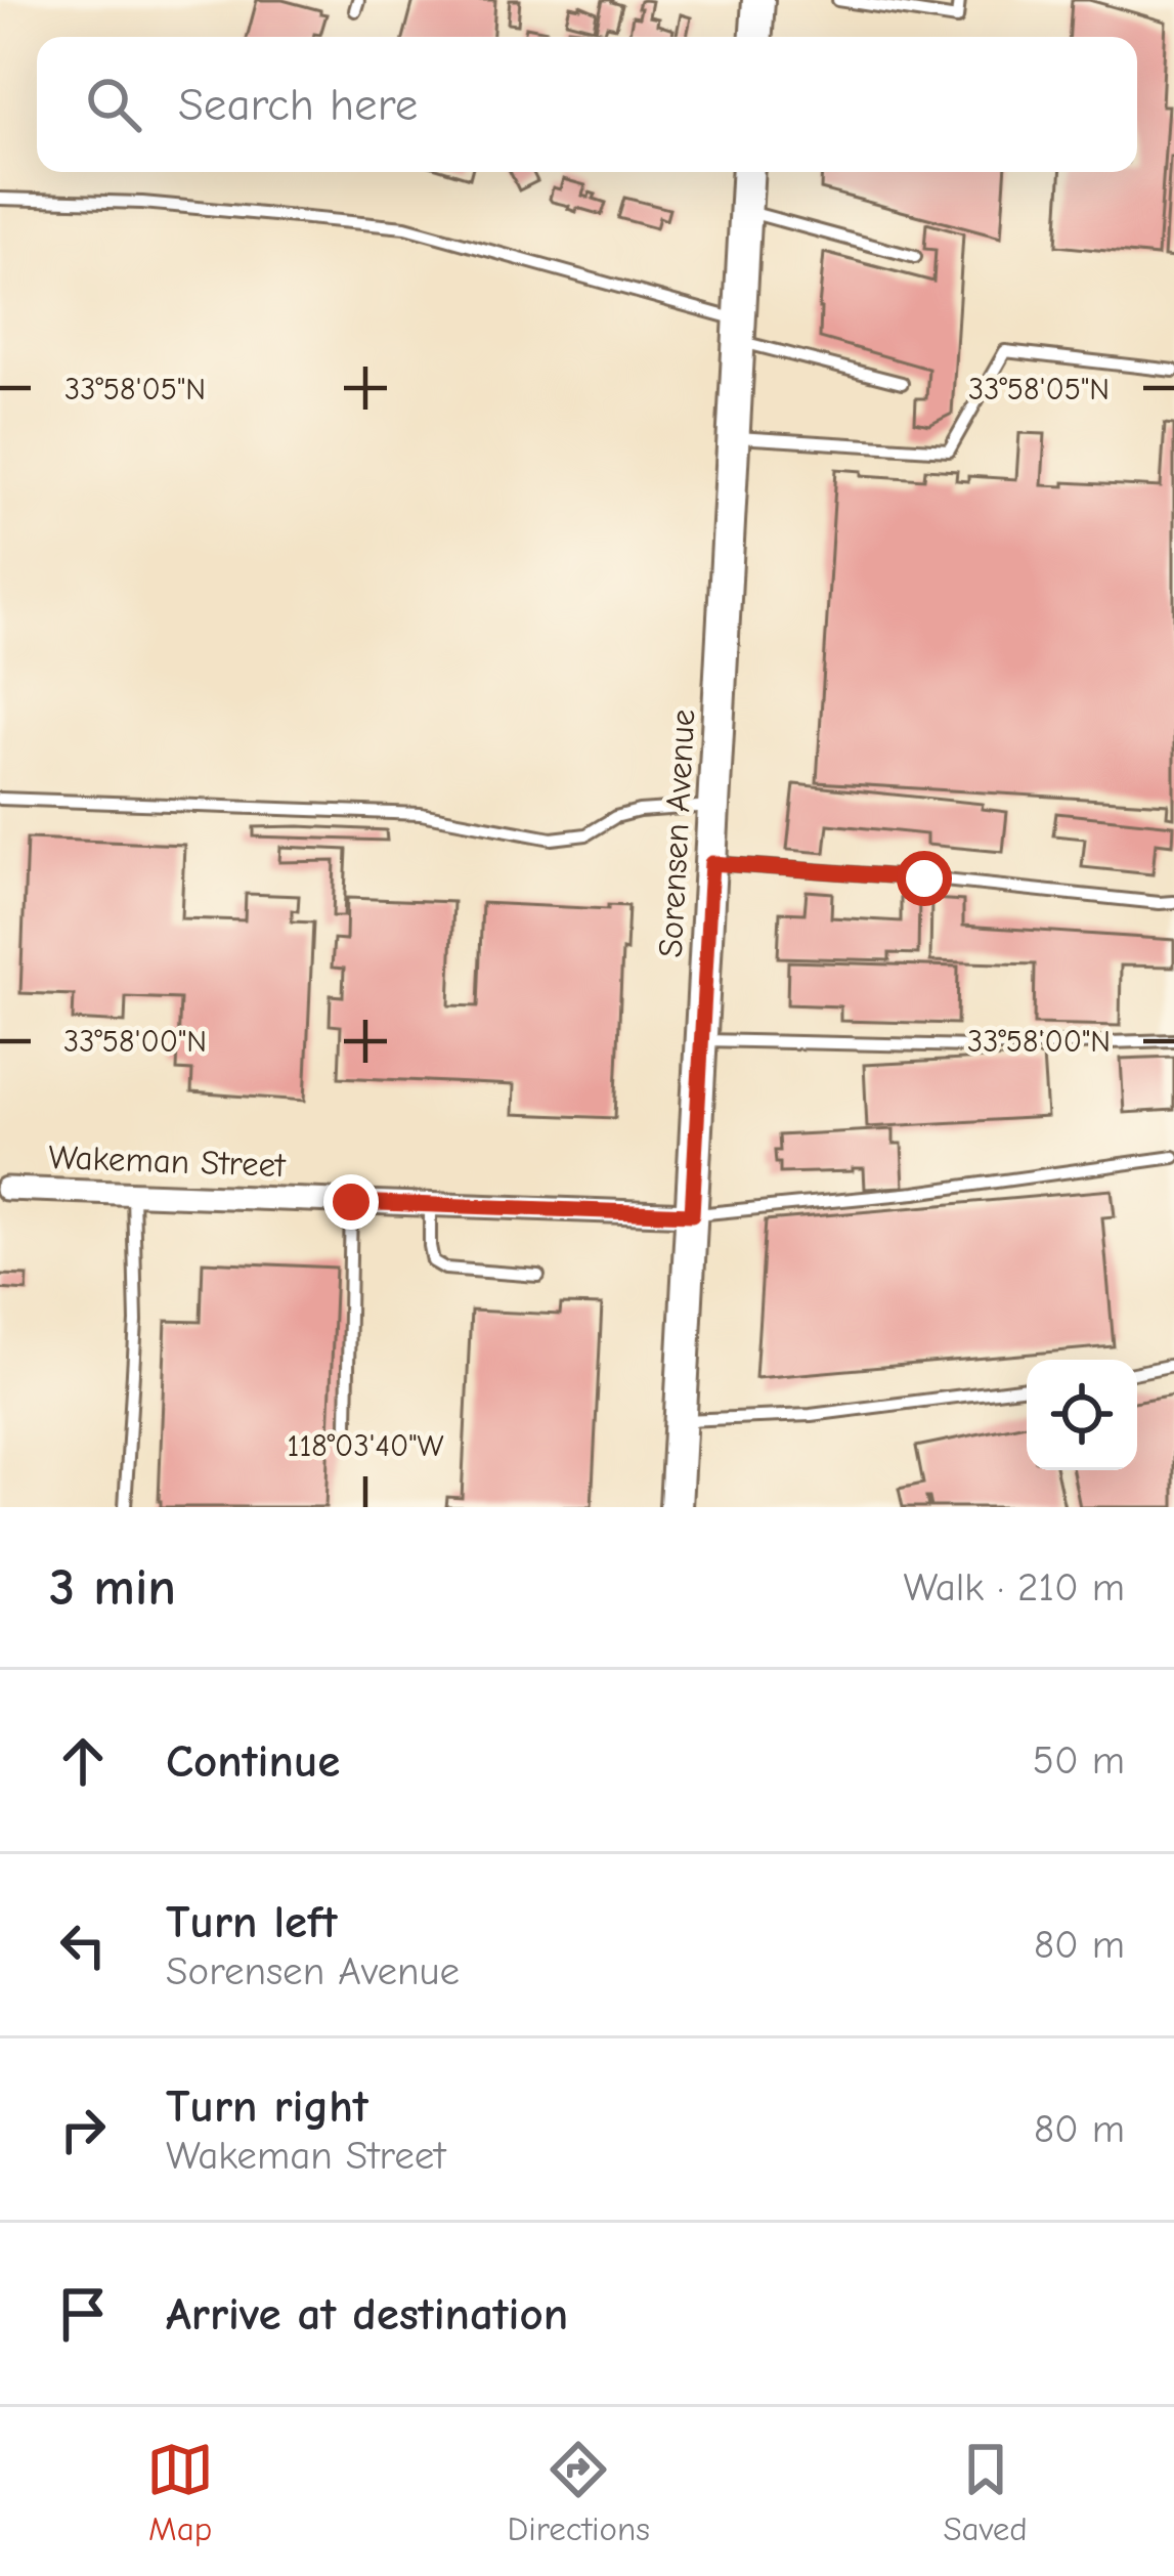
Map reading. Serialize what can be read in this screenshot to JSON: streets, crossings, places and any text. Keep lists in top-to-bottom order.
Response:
{
  "streets": {
    "street": ["Sorensen Avenue", "Wakeman Street"]
  },
  "crossings": [
    ["Sorensen Avenue", "Wakeman Street"]
  ],
  "page": {
    "search": "Search here",
    "heading": ["3 min", "Walk · 210 m"],
    "list": [
      ["Continue", "50 m"],
      ["Turn left", "Sorensen Avenue", "80 m"],
      ["Turn right", "Wakeman Street", "80 m"],
      "Arrive at destination"
    ],
    "nav": ["Map", "Directions", "Saved"]
  },
  "coordinates": ["33°58'05\"N", "33°58'00\"N", "118°03'40\"W"]
}
